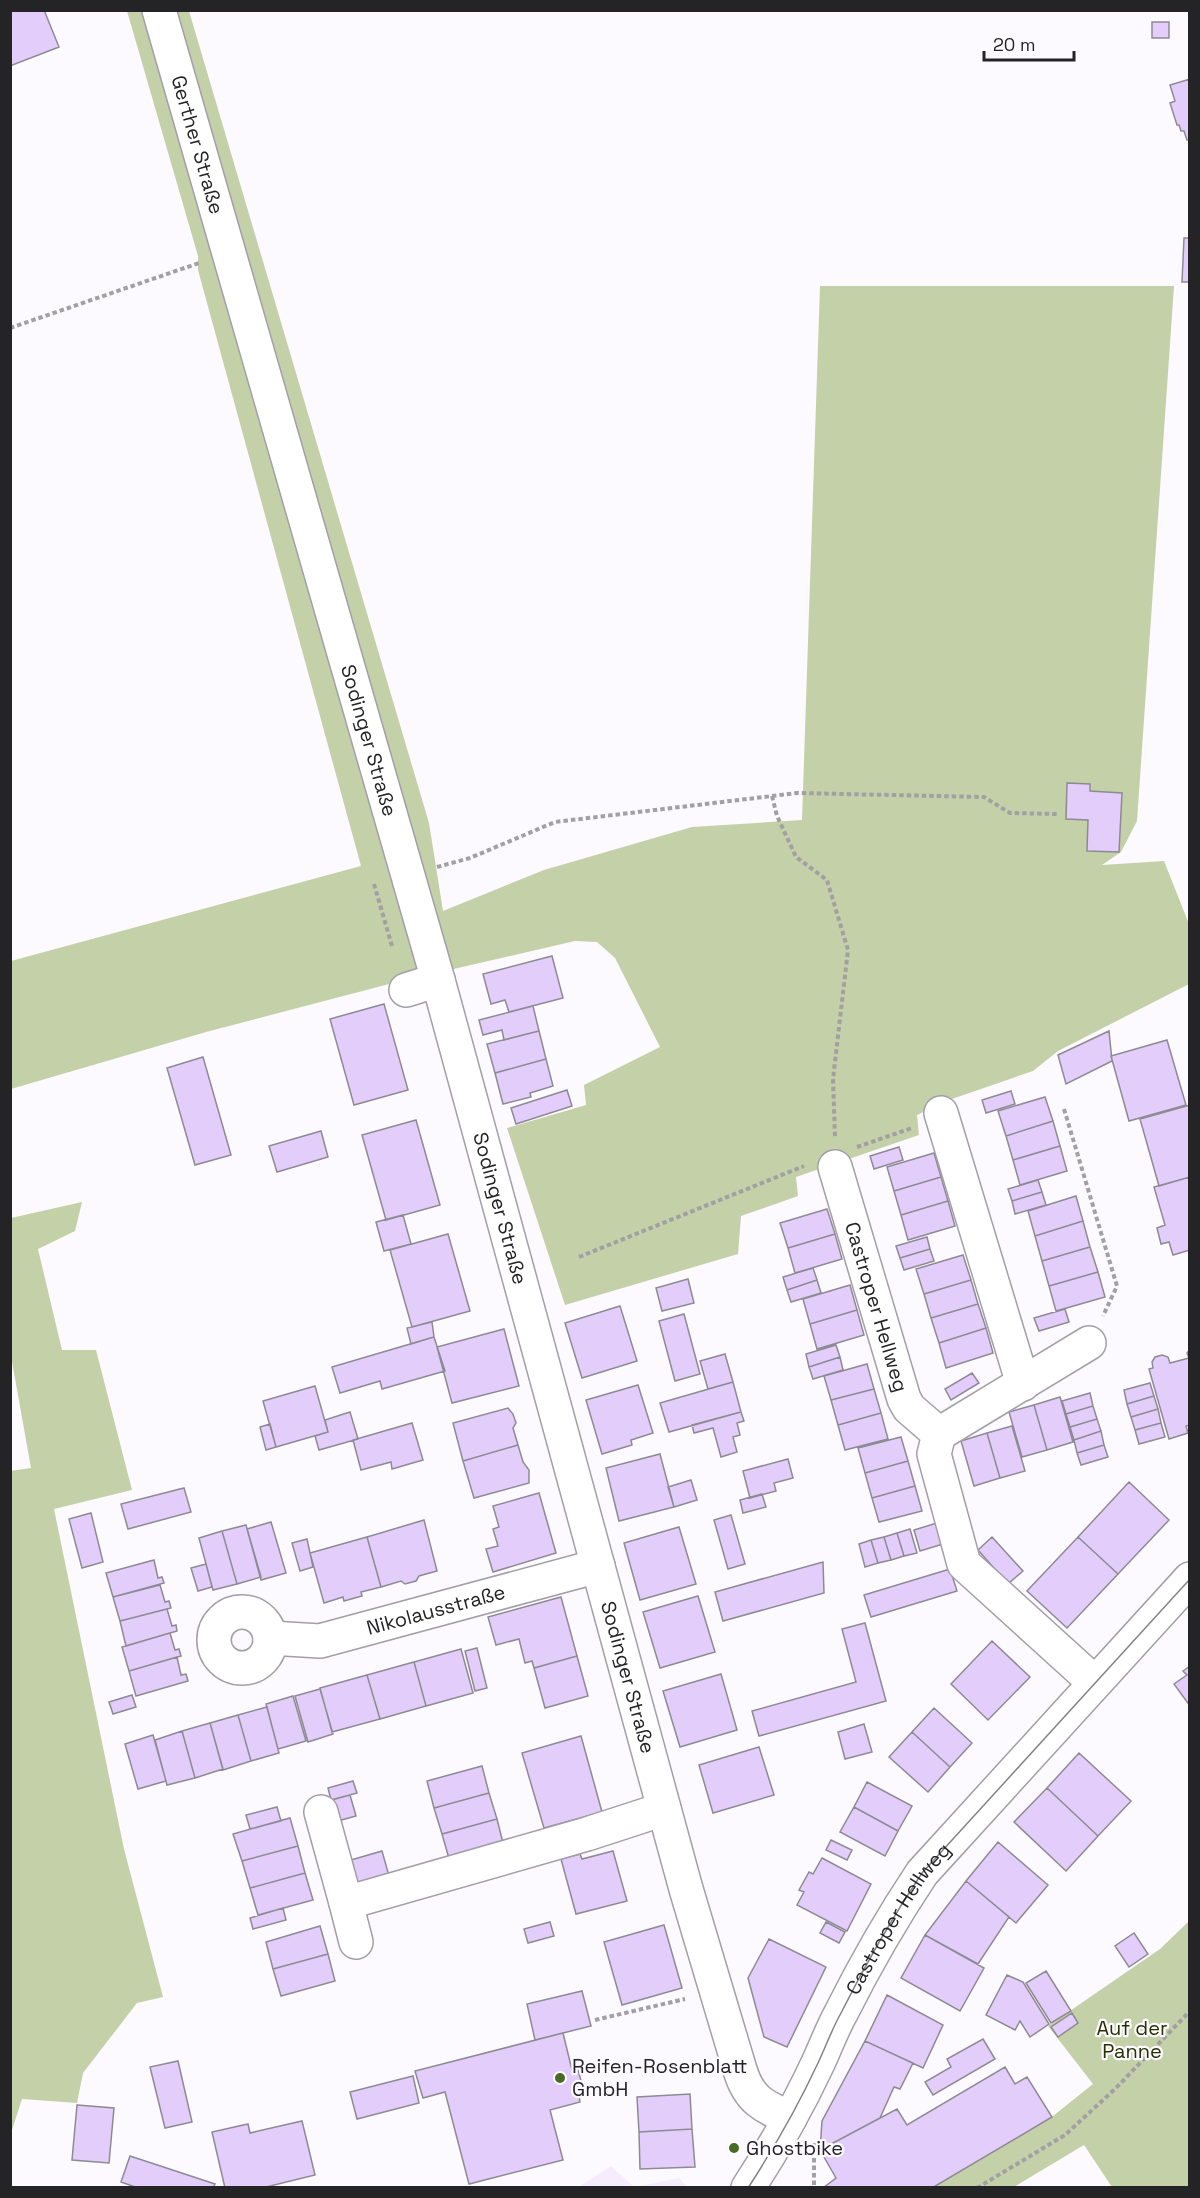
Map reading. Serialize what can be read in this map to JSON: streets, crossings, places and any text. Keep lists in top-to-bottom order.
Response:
{
  "streets": {
    "street": [
      "Gerther Straße",
      "Sodinger Straße",
      "Castroper Hellweg",
      "Nikolausstraße"
    ]
  },
  "crossings": [
    ["Gerther Straße", "Sodinger Straße"],
    ["Sodinger Straße", "Castroper Hellweg"],
    ["Sodinger Straße", "Nikolausstraße"]
  ],
  "parks": ["Auf der Panne"],
  "places": ["Reifen-Rosenblatt GmbH", "Ghostbike"],
  "scale_bar": "20 m"
}
